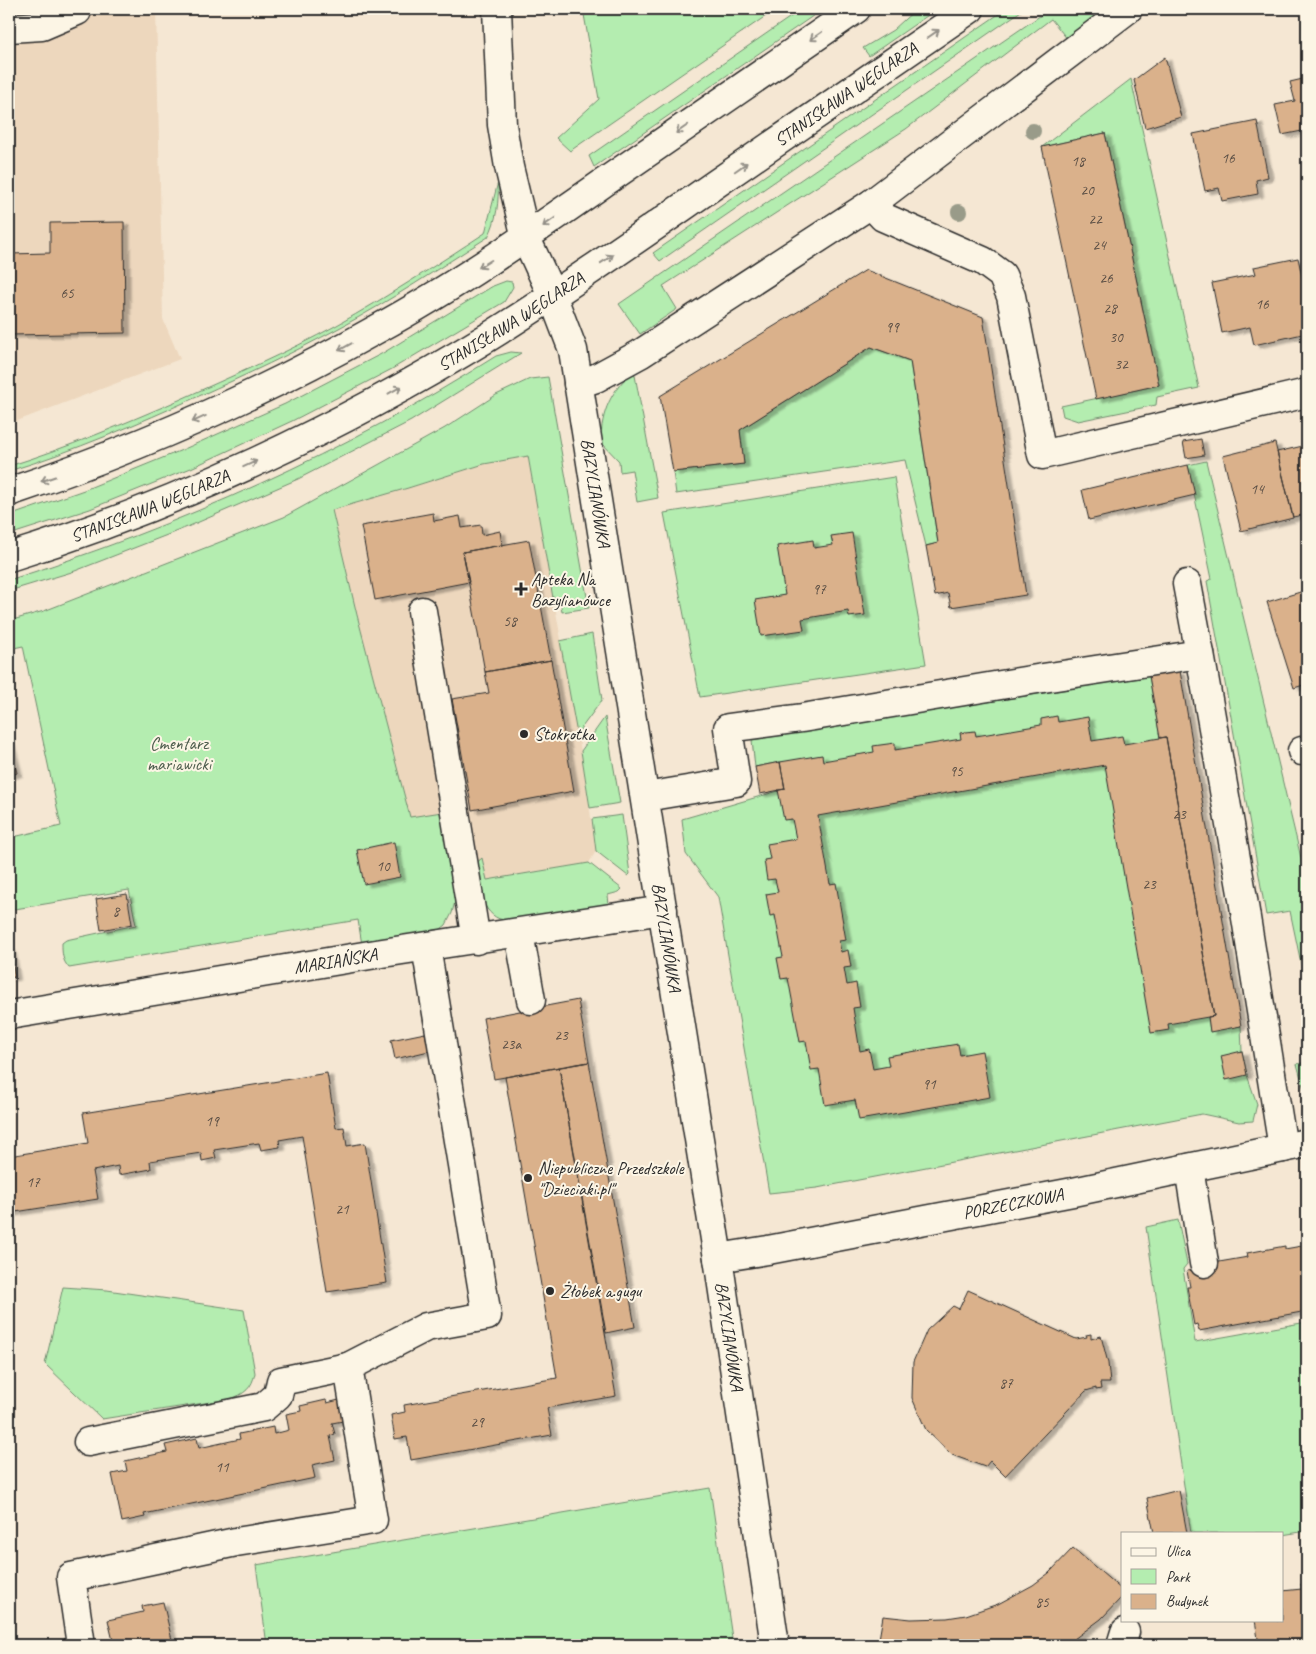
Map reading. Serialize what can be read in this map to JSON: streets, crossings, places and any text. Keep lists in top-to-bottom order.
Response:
{
  "streets": {
    "street": [
      "STANISŁAWA WĘGLARZA",
      "BAZYLIANÓWKA",
      "MARIAŃSKA",
      "PORZECZKOWA"
    ]
  },
  "crossings": [
    ["STANISŁAWA WĘGLARZA", "BAZYLIANÓWKA"],
    ["BAZYLIANÓWKA", "MARIAŃSKA"],
    ["BAZYLIANÓWKA", "PORZECZKOWA"]
  ],
  "parks": ["Cmentarz mariawicki"],
  "places": {
    "health": ["Apteka Na Bazylianówce"],
    "other": ["Stokrotka", "Niepubliczne Przedszkole \"Dzieciaki.pl\"", "Żłobek a.gugu"]
  },
  "house_numbers": [
    "16",
    "18",
    "20",
    "22",
    "24",
    "26",
    "65",
    "16",
    "28",
    "99",
    "30",
    "32",
    "14",
    "97",
    "58",
    "95",
    "23",
    "10",
    "23",
    "8",
    "23",
    "23a",
    "91",
    "19",
    "17",
    "21",
    "87",
    "29",
    "11",
    "85"
  ],
  "legend": ["Ulica", "Park", "Budynek"]
}
